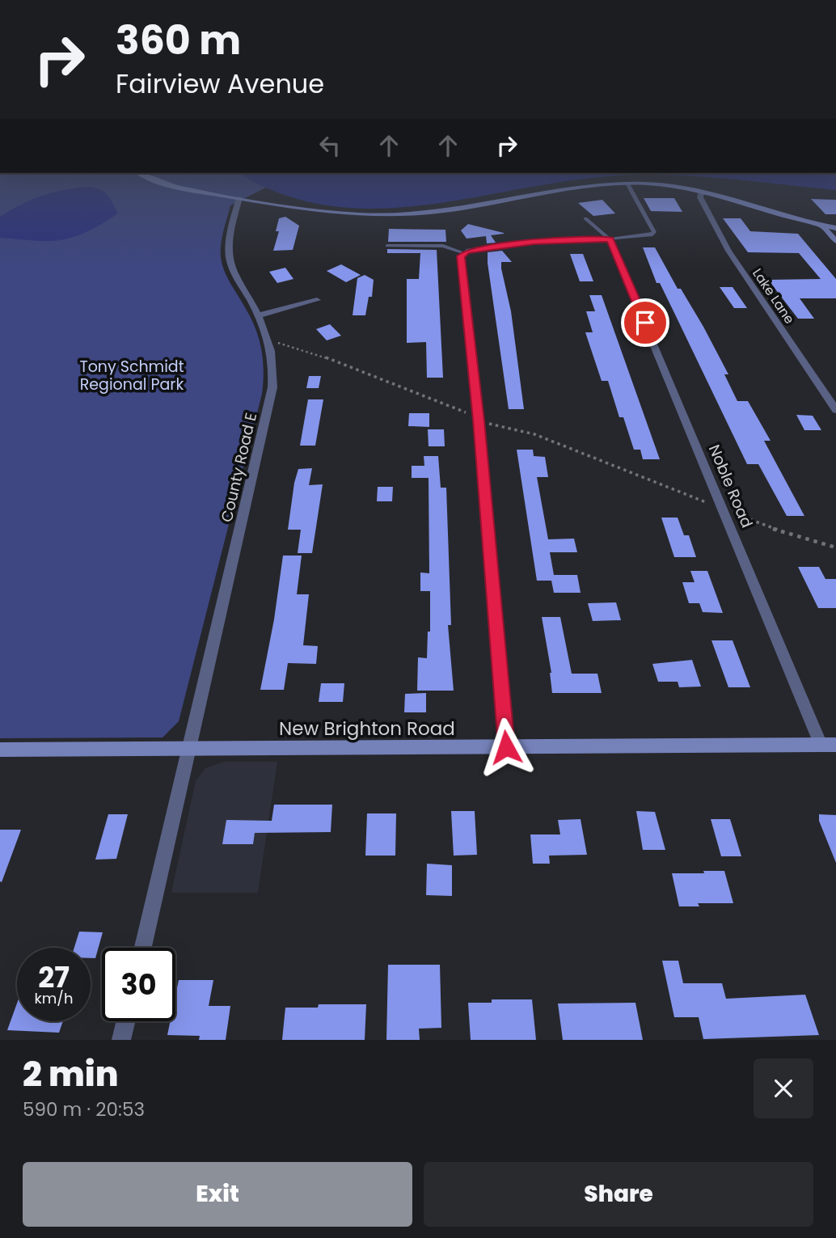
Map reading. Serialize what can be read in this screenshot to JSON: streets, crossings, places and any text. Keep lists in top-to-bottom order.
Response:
{
  "streets": {
    "street": [
      "Lake Lane",
      "County Road E",
      "Noble Road",
      "New Brighton Road"
    ]
  },
  "crossings": [
    ["County Road E", "New Brighton Road"],
    ["Noble Road", "New Brighton Road"]
  ],
  "parks": ["Tony Schmidt Regional Park"],
  "page": {
    "turn": ["360 m", "Fairview Avenue"],
    "speed": "27 km/h",
    "limit": "30",
    "heading": ["2 min", "590 m · 20:53"],
    "buttons": ["Exit", "Share"]
  }
}
